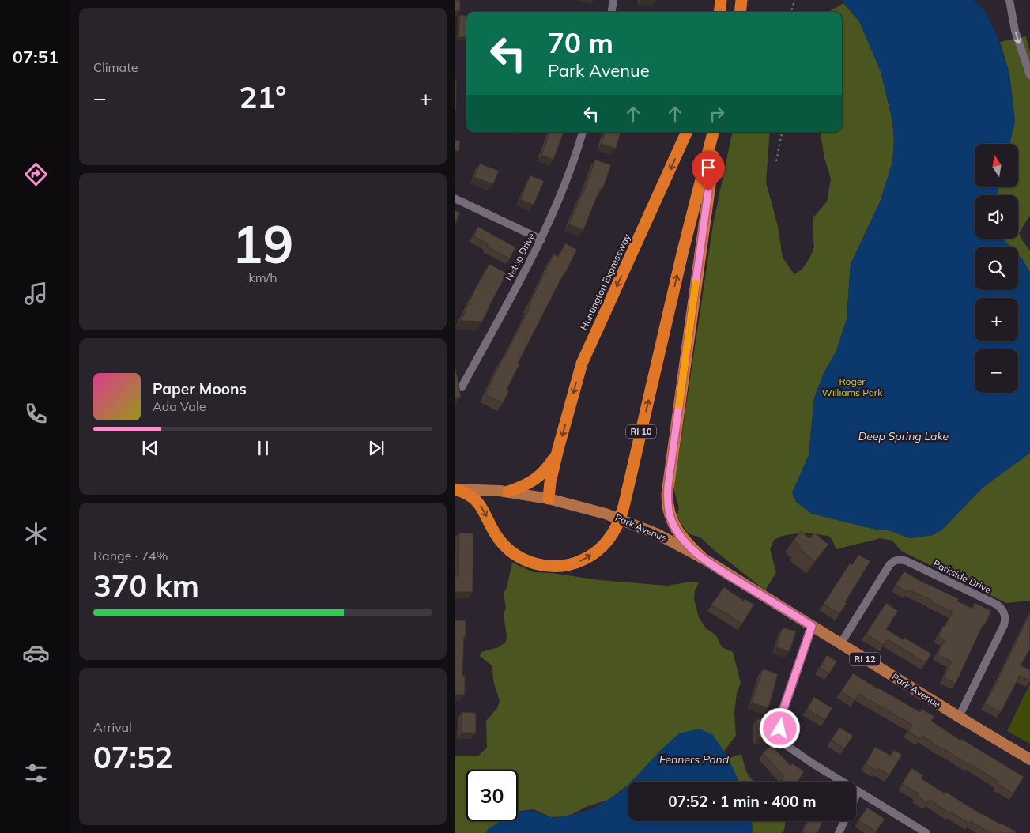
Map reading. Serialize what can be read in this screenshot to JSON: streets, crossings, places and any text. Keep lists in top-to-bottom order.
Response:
{
  "streets": {
    "highway": ["Huntington Expressway", "RI 10"],
    "main road": ["Park Avenue", "RI 12"],
    "street": ["Netop Drive", "Parkside Drive"]
  },
  "crossings": [
    ["RI 10", "Park Avenue"],
    ["Park Avenue", "Parkside Drive"]
  ],
  "water": ["Deep Spring Lake", "Fenners Pond"],
  "parks": ["Roger Williams Park"],
  "north": "top",
  "page": {
    "tabs": "07:51",
    "tile": [
      "Climate",
      ["19", "km/h"],
      ["Range · 74%", "370 km"],
      ["Arrival", "07:52"]
    ],
    "turn": ["70 m", "Park Avenue"],
    "heat": ["−", "21°", "+"],
    "map_buttons": ["+", "−"],
    "song": ["Paper Moons", "Ada Vale"],
    "limit": "30",
    "trip": "07:52 · 1 min · 400 m"
  }
}
